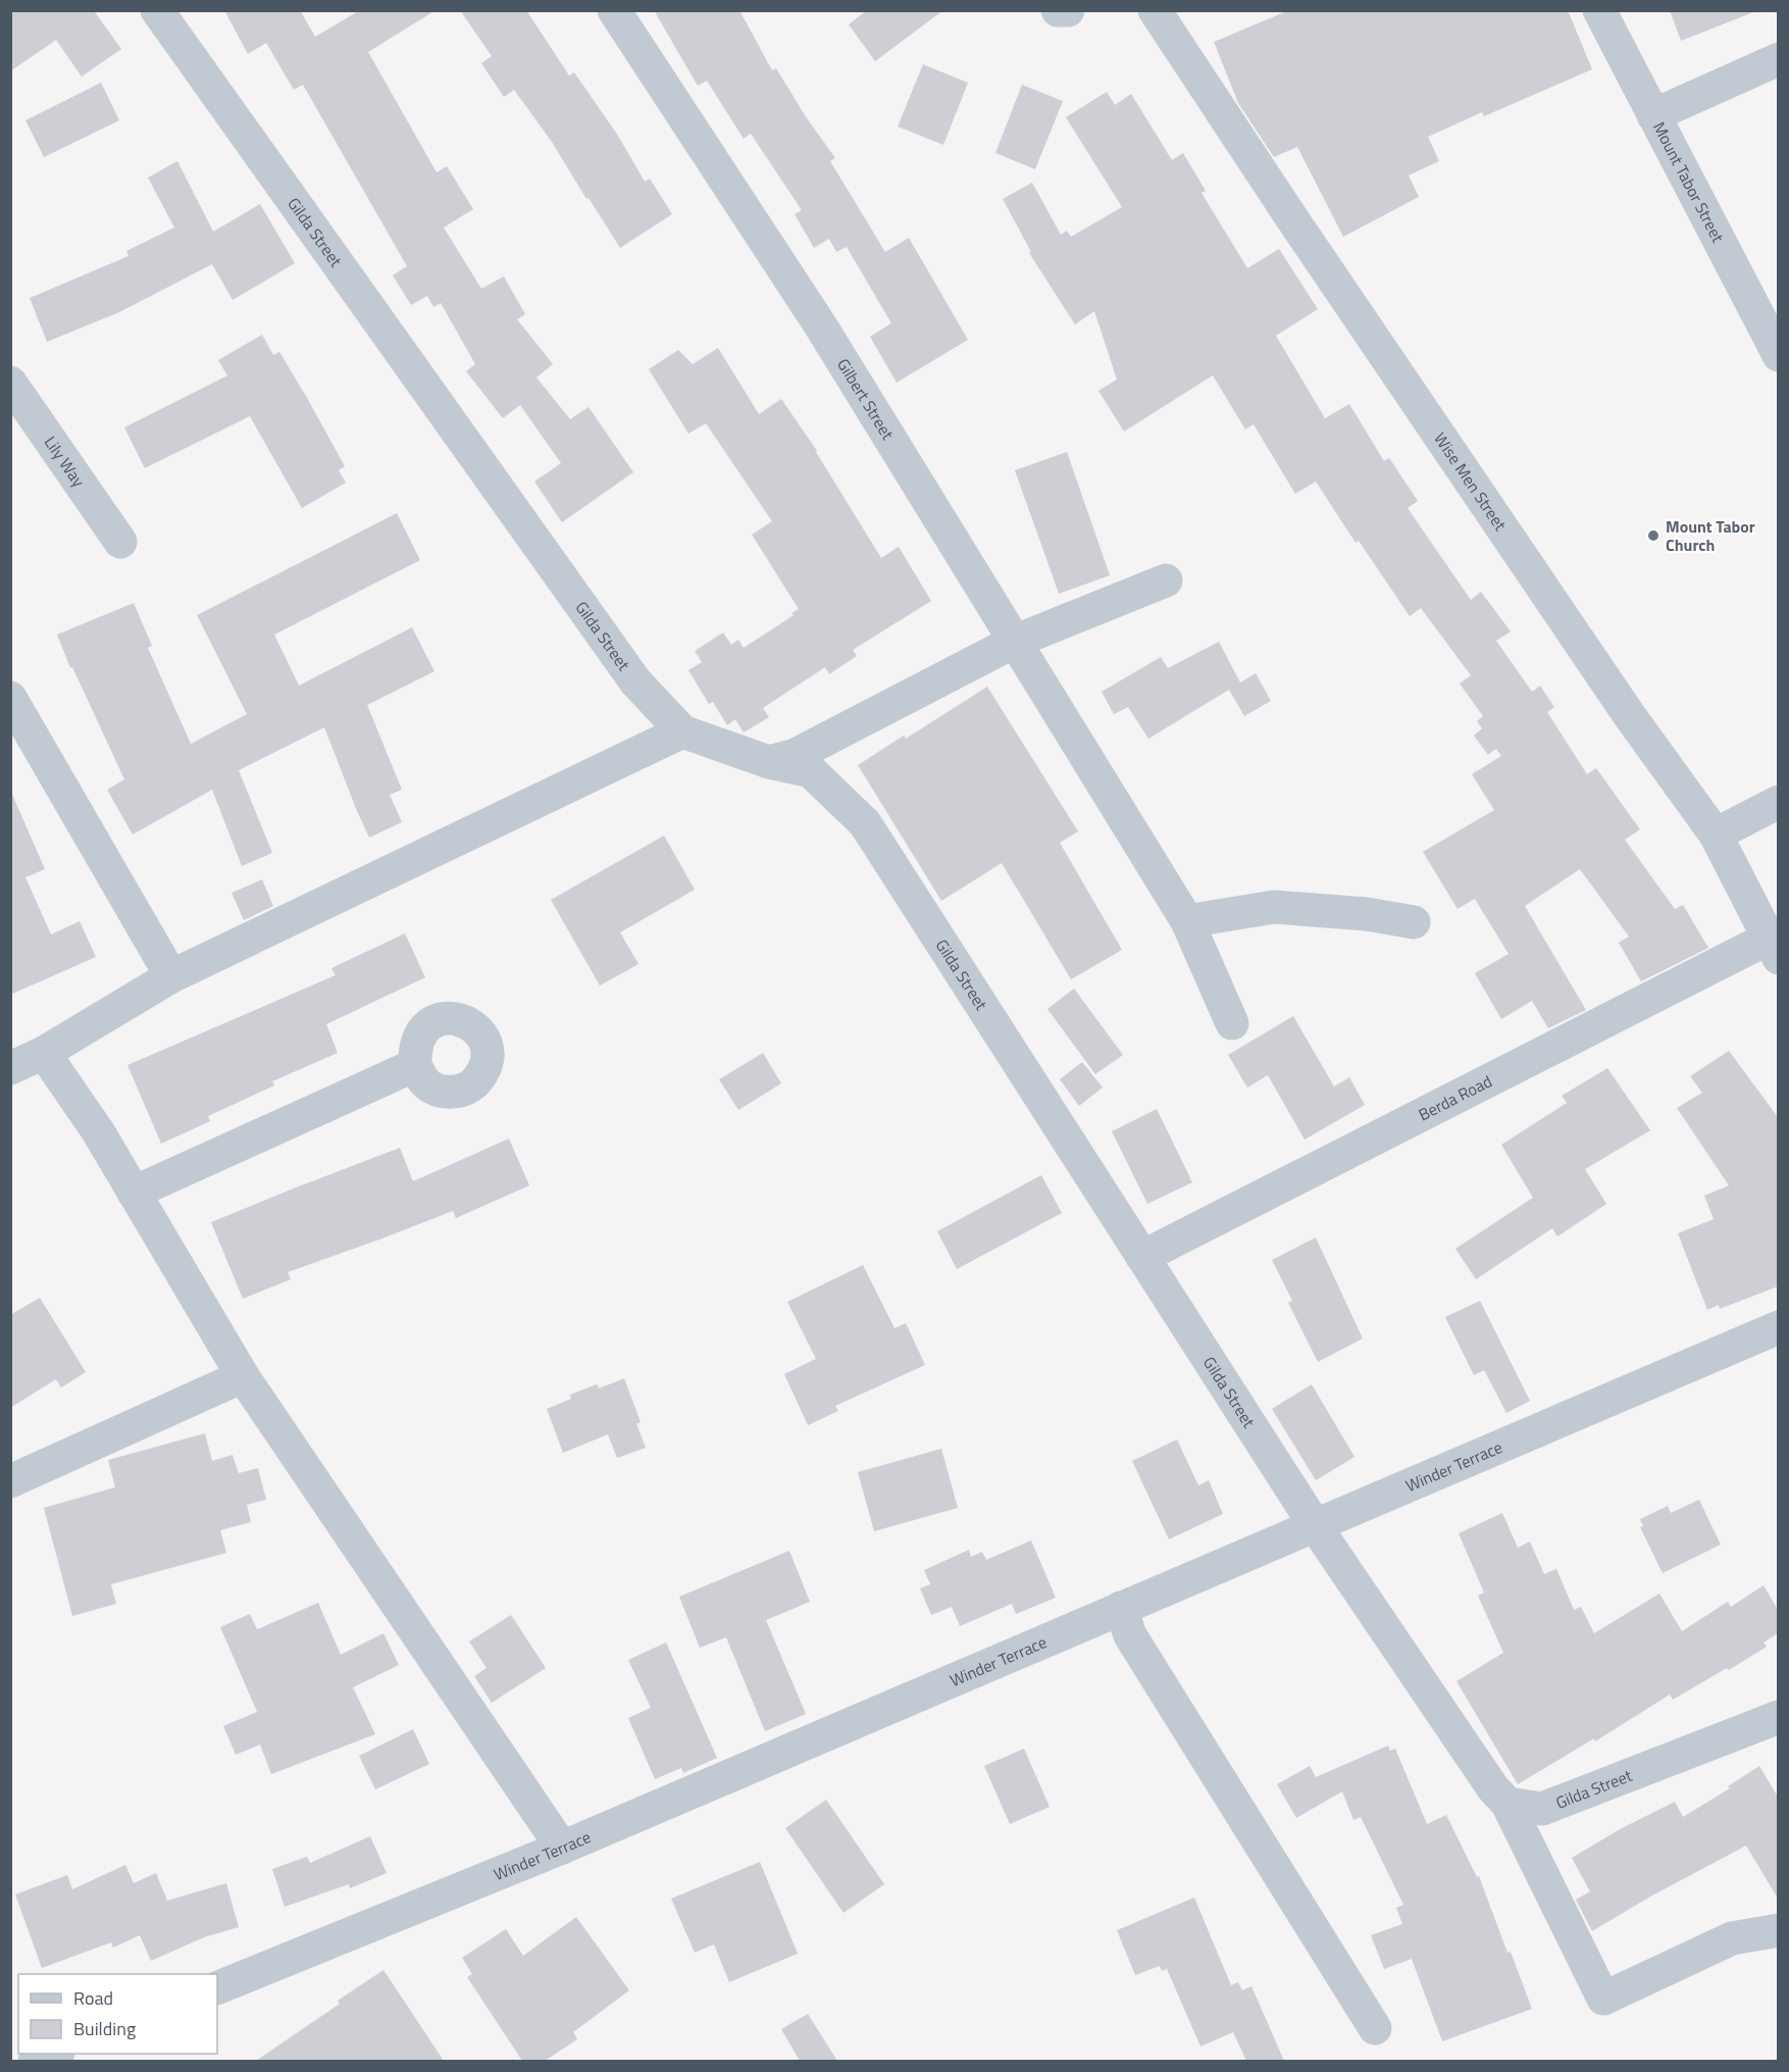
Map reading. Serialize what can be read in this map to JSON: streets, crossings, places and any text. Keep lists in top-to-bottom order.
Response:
{
  "streets": {
    "street": [
      "Mount Tabor Street",
      "Gilda Street",
      "Gilbert Street",
      "Lily Way",
      "Wise Men Street",
      "Berda Road",
      "Winder Terrace"
    ]
  },
  "crossings": [
    ["Gilda Street", "Berda Road"],
    ["Gilda Street", "Winder Terrace"],
    ["Wise Men Street", "Berda Road"]
  ],
  "places": ["Mount Tabor Church"],
  "legend": ["Road", "Building"]
}
